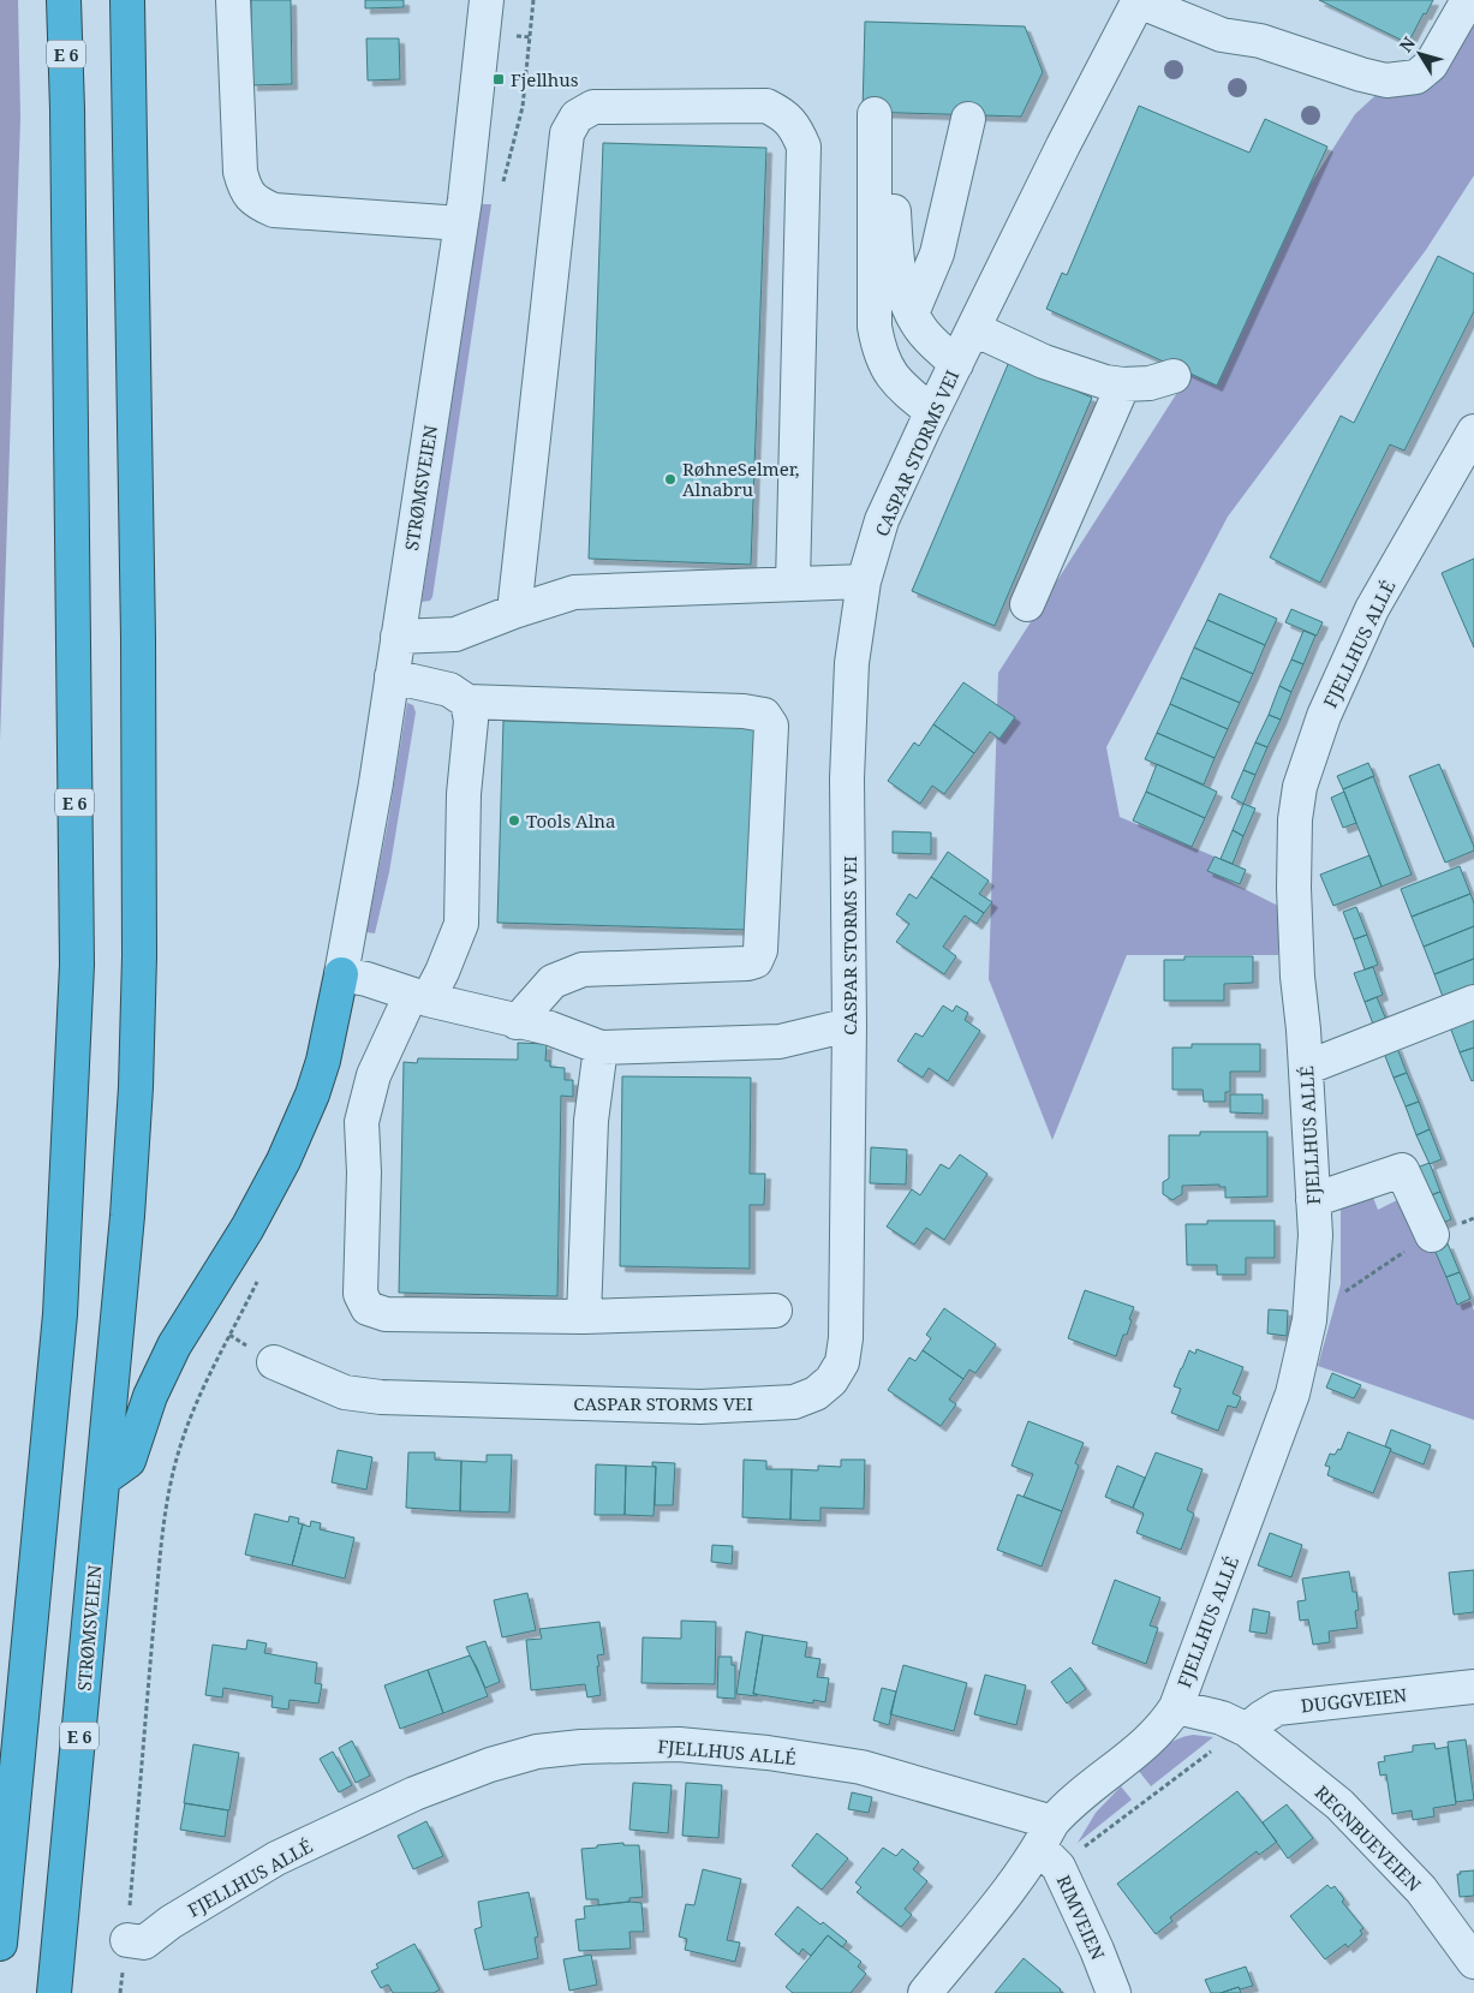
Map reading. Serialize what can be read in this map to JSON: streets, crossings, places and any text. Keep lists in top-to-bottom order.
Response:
{
  "streets": {
    "highway": ["E 6", "STRØMSVEIEN"],
    "street": [
      "CASPAR STORMS VEI",
      "FJELLHUS ALLÉ",
      "DUGGVEIEN",
      "REGNBUEVEIEN",
      "RIMVEIEN"
    ]
  },
  "crossings": [
    ["E 6", "STRØMSVEIEN"],
    ["FJELLHUS ALLÉ", "RIMVEIEN"],
    ["DUGGVEIEN", "REGNBUEVEIEN"]
  ],
  "places": {
    "transit": ["Fjellhus"],
    "other": ["RøhneSelmer, Alnabru", "Tools Alna"]
  },
  "north": "top left"
}
